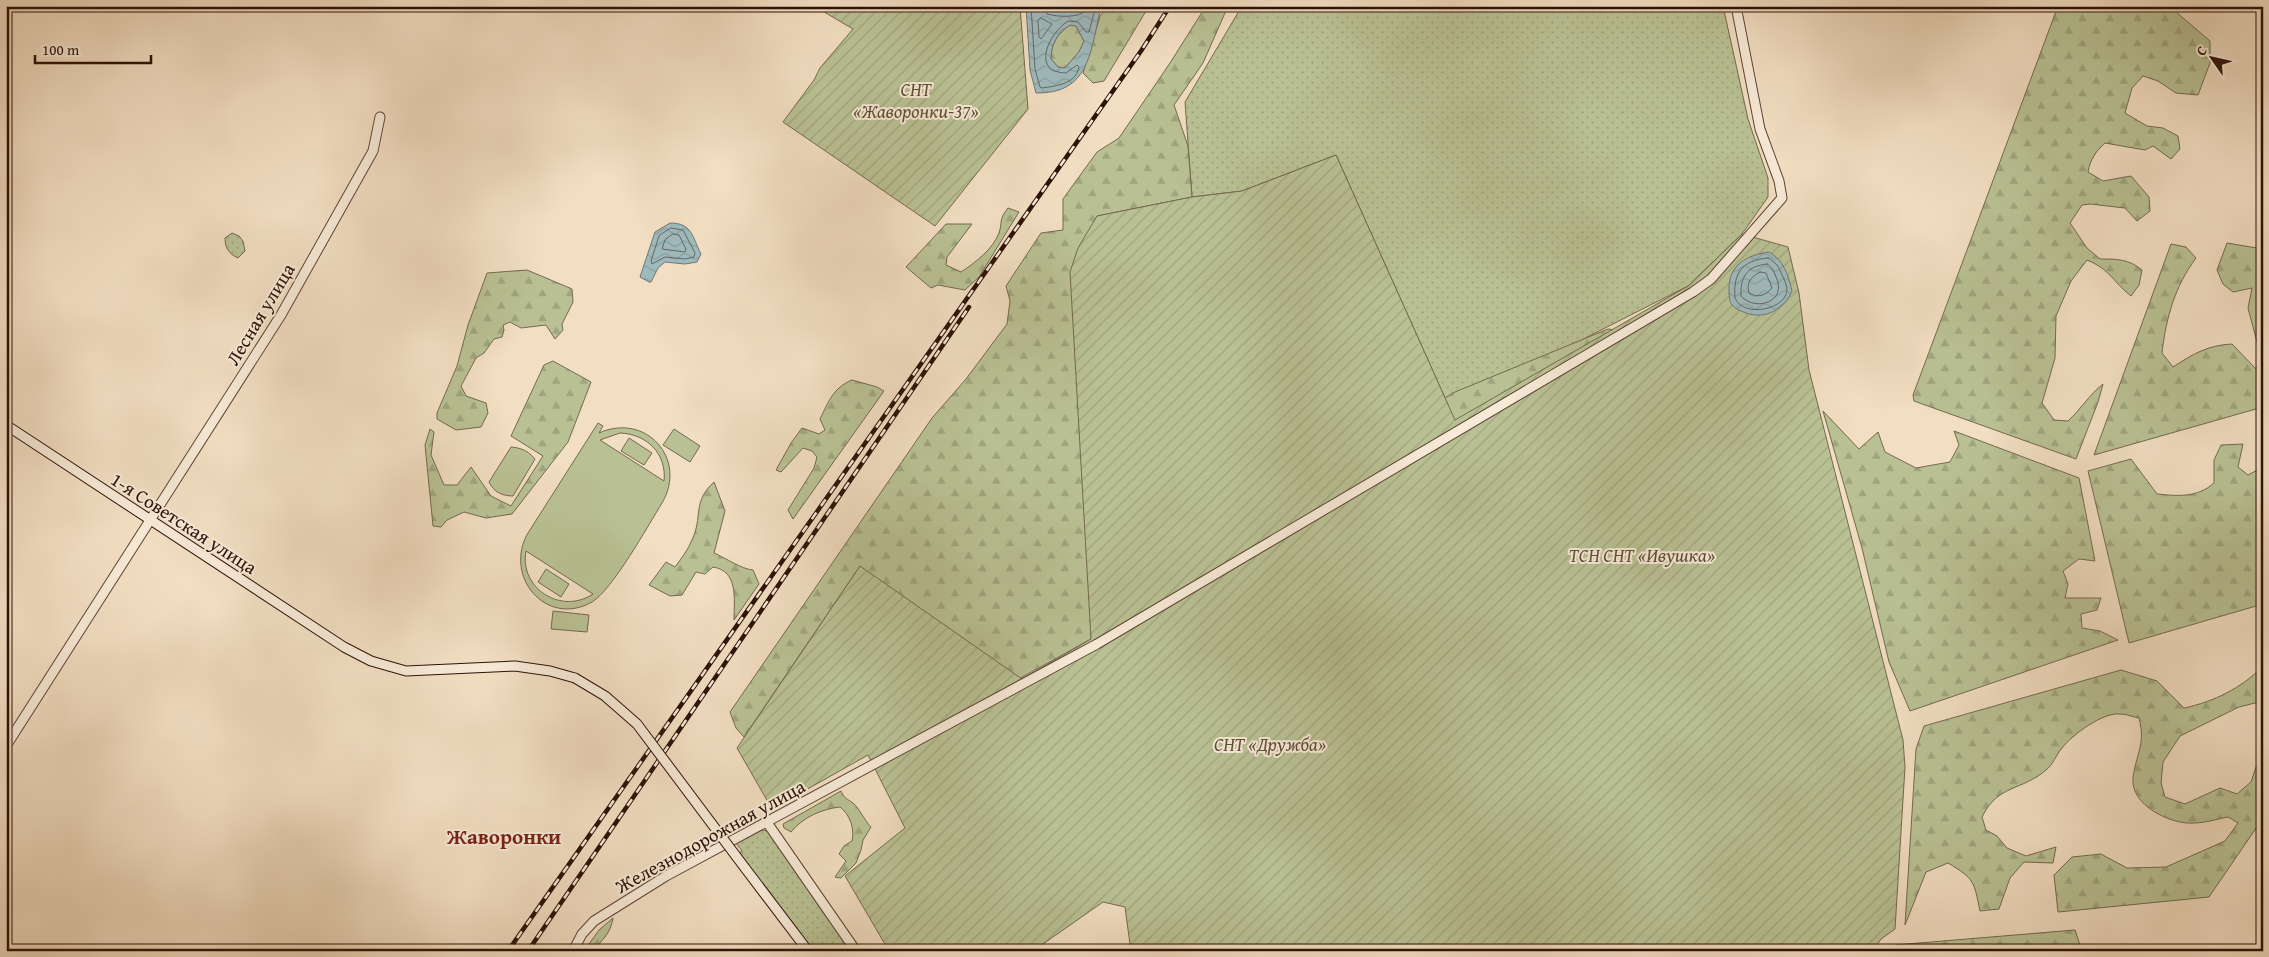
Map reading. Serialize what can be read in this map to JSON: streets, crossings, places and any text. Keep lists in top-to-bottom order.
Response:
{
  "streets": {
    "street": ["Лесная улица", "1-я Советская улица", "Железнодорожная улица"]
  },
  "crossings": [
    ["Лесная улица", "1-я Советская улица"]
  ],
  "districts": ["Жаворонки"],
  "parks": ["СНТ «Жаворонки-37»", "ТСН СНТ «Ивушка»", "СНТ «Дружба»"],
  "scale_bar": "100 m",
  "north": "top left"
}
